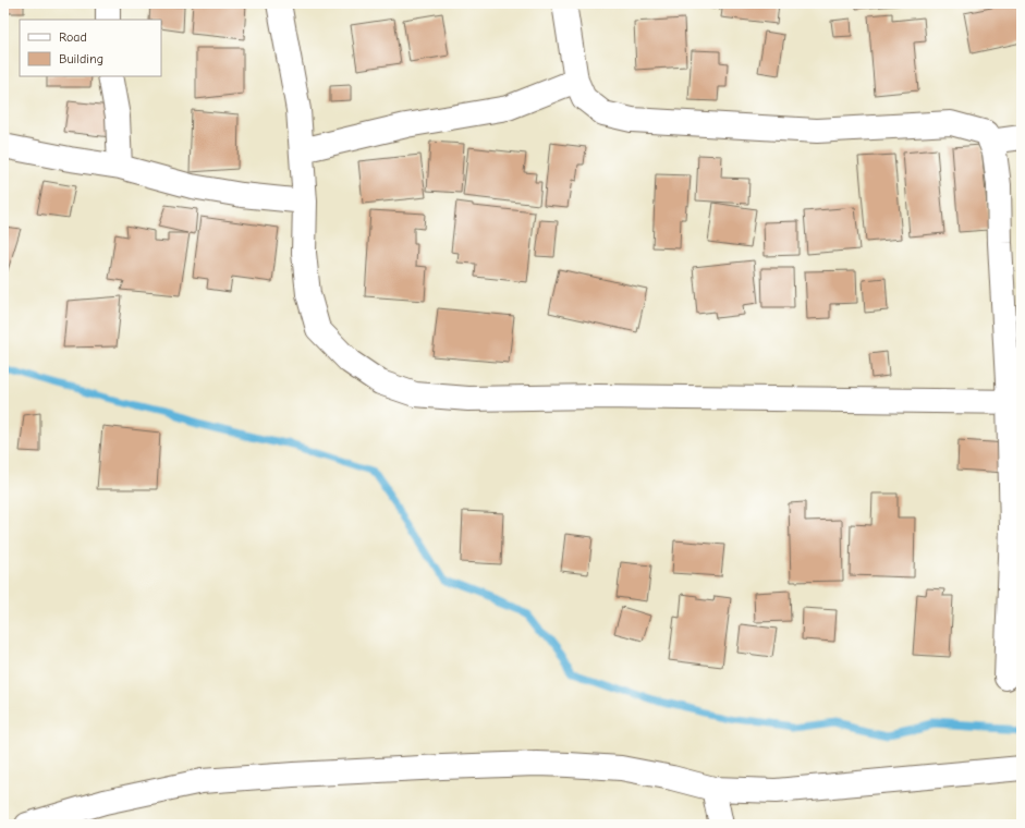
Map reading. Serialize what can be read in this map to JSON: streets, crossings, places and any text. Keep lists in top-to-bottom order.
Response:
{
  "legend": ["Road", "Building"]
}
